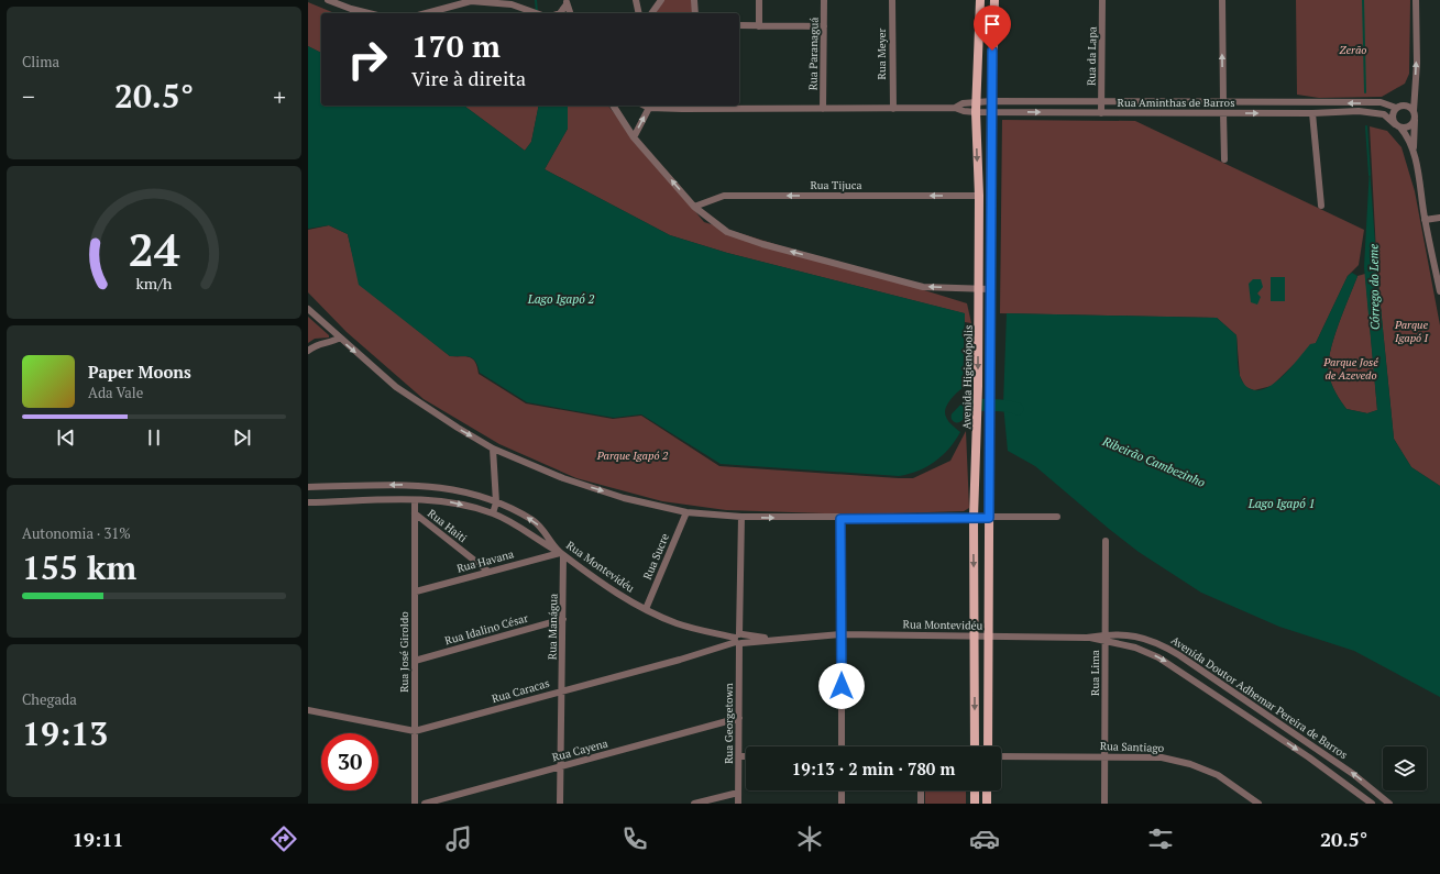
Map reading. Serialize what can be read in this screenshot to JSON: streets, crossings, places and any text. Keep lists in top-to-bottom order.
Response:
{
  "streets": {
    "main road": ["Avenida Higienópolis"],
    "street": [
      "Rua Paranaguá",
      "Rua Meyer",
      "Rua da Lapa",
      "Rua Aminthas de Barros",
      "Rua Tijuca",
      "Rua Haiti",
      "Rua Sucre",
      "Rua Havana",
      "Rua Montevidéu",
      "Rua Manágua",
      "Rua Idalino César",
      "Rua José Giroldo",
      "Rua Lima",
      "Rua Caracas",
      "Avenida Doutor Adhemar Pereira de Barros",
      "Rua Georgetown",
      "Rua Santiago",
      "Rua Cayena"
    ]
  },
  "crossings": [
    ["Rua Paranaguá", "Rua Aminthas de Barros"],
    ["Rua Meyer", "Rua Aminthas de Barros"],
    ["Rua da Lapa", "Rua Aminthas de Barros"],
    ["Rua Aminthas de Barros", "Avenida Higienópolis"],
    ["Rua Tijuca", "Avenida Higienópolis"],
    ["Avenida Higienópolis", "Rua Montevidéu"],
    ["Rua Haiti", "Rua Havana"],
    ["Rua Haiti", "Rua José Giroldo"],
    ["Rua Sucre", "Rua Montevidéu"],
    ["Rua Havana", "Rua Montevidéu"],
    ["Rua Havana", "Rua Manágua"],
    ["Rua Havana", "Rua José Giroldo"],
    ["Rua Montevidéu", "Rua Manágua"],
    ["Rua Montevidéu", "Rua Lima"],
    ["Rua Montevidéu", "Rua Caracas"],
    ["Rua Montevidéu", "Avenida Doutor Adhemar Pereira de Barros"],
    ["Rua Montevidéu", "Rua Georgetown"],
    ["Rua Manágua", "Rua Idalino César"],
    ["Rua Manágua", "Rua Caracas"],
    ["Rua Manágua", "Rua Cayena"],
    ["Rua Idalino César", "Rua José Giroldo"],
    ["Rua José Giroldo", "Rua Caracas"],
    ["Rua Lima", "Avenida Doutor Adhemar Pereira de Barros"],
    ["Rua Lima", "Rua Santiago"],
    ["Rua Caracas", "Rua Georgetown"],
    ["Rua Georgetown", "Rua Cayena"]
  ],
  "water": [
    "Córrego do Leme",
    "Lago Igapó 2",
    "Ribeirão Cambezinho",
    "Lago Igapó 1"
  ],
  "parks": [
    "Zerão",
    "Parque Igapó I",
    "Parque José de Azevedo",
    "Parque Igapó 2"
  ],
  "page": {
    "tile": [
      "Clima",
      ["Autonomia · 31%", "155 km"],
      ["Chegada", "19:13"]
    ],
    "turn": ["170 m", "Vire à direita"],
    "heat": ["−", "20.5°", "+"],
    "song": ["Paper Moons", "Ada Vale"],
    "limit": "30",
    "trip": "19:13 · 2 min · 780 m",
    "tabs": ["19:11", "20.5°"],
    "gauge": ["24", "km/h"]
  }
}
